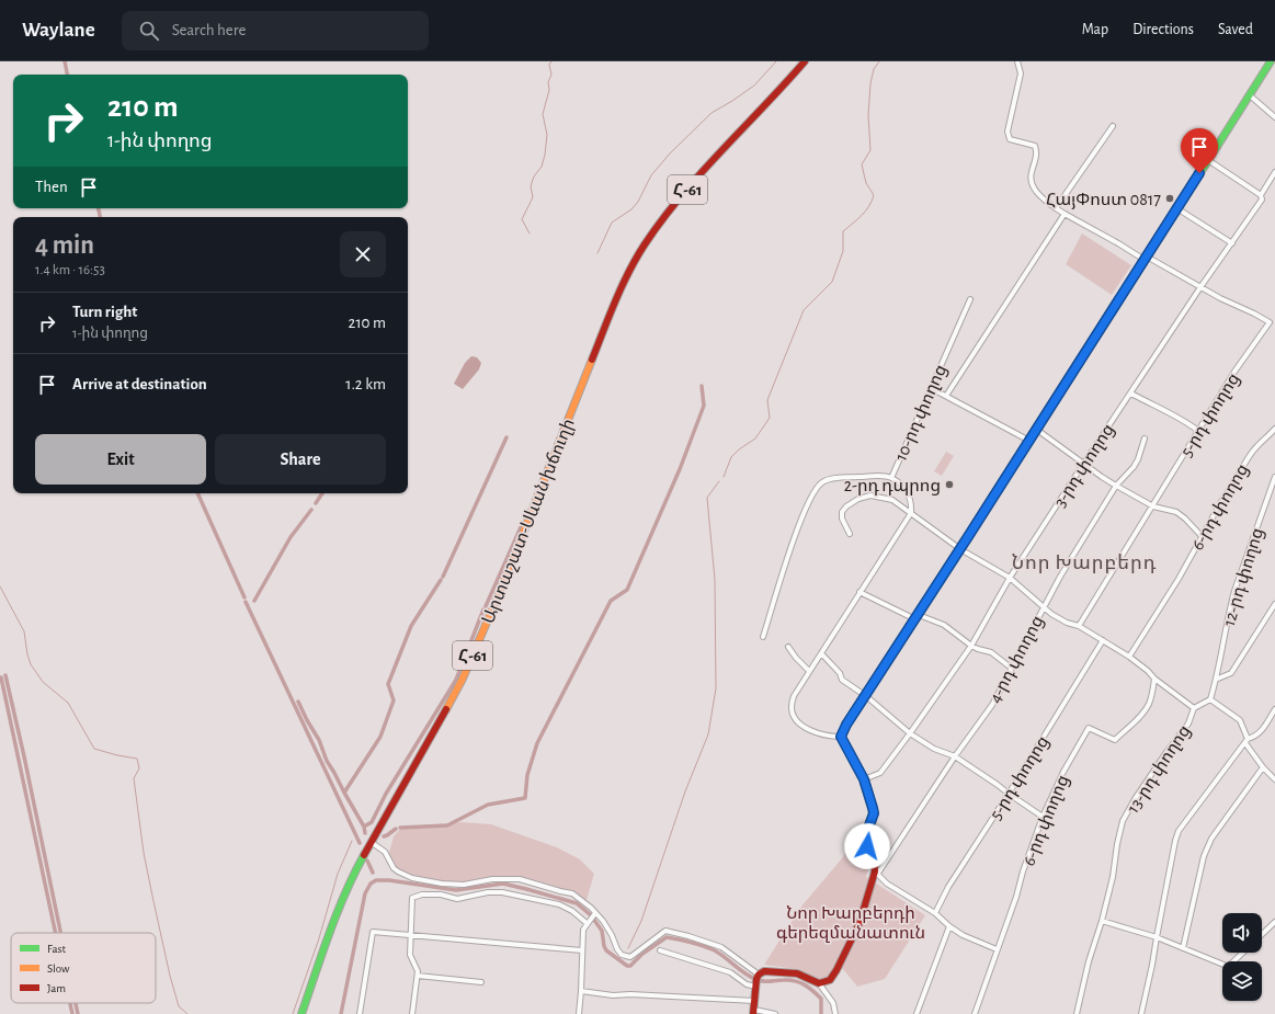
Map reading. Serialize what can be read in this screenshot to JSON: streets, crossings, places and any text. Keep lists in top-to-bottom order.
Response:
{
  "streets": {
    "main road": ["Հ-61", "Արտաշատ-Սևան խճուղի"],
    "street": [
      "10-րդ փողոց",
      "5-րդ փողոց",
      "3-րդ փողոց",
      "6-րդ փողոց",
      "12-րդ փողոց",
      "4-րդ փողոց",
      "13-րդ փողոց"
    ]
  },
  "districts": ["Նոր Խարբերդ"],
  "parks": ["Նոր Խարբերդի գերեզմանատուն"],
  "places": ["ՀայՓոստ 0817", "2-րդ դպրոց"],
  "legend": ["Fast", "Slow", "Jam"],
  "page": {
    "header": "Waylane",
    "search": "Search here",
    "nav": ["Map", "Directions", "Saved"],
    "turn": ["210 m", "1-ին փողոց"],
    "then": "Then",
    "heading": ["4 min", "1.4 km · 16:53"],
    "list": [
      {
        "name": "Turn right",
        "note": "1-ին փողոց",
        "value": "210 m"
      },
      {
        "name": "Arrive at destination",
        "value": "1.2 km"
      }
    ],
    "buttons": ["Exit", "Share"]
  }
}
